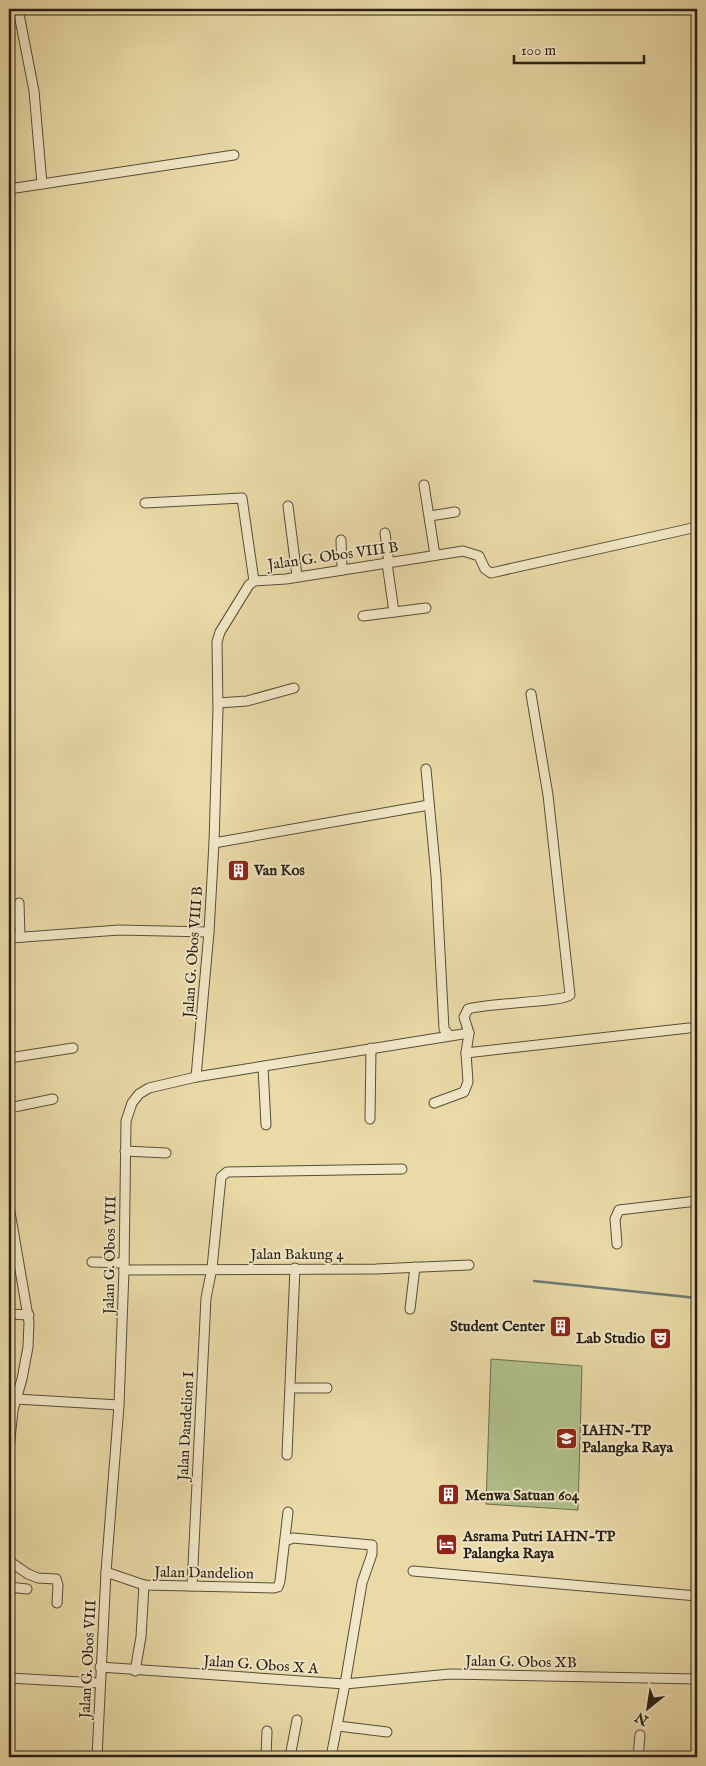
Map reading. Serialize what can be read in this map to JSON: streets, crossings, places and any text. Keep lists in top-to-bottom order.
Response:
{
  "streets": {
    "street": [
      "Jalan G. Obos VIII B",
      "Jalan Bakung 4",
      "Jalan G. Obos VIII",
      "Jalan Dandelion I",
      "Jalan Dandelion",
      "Jalan G. Obos XB",
      "Jalan G. Obos X A"
    ]
  },
  "crossings": [
    ["Jalan G. Obos VIII B", "Jalan G. Obos VIII"],
    ["Jalan Bakung 4", "Jalan G. Obos VIII"],
    ["Jalan Bakung 4", "Jalan Dandelion I"],
    ["Jalan G. Obos VIII", "Jalan Dandelion"],
    ["Jalan G. Obos VIII", "Jalan G. Obos X A"],
    ["Jalan Dandelion I", "Jalan Dandelion"],
    ["Jalan G. Obos XB", "Jalan G. Obos X A"]
  ],
  "places": {
    "building": ["Van Kos", "Student Center", "Menwa Satuan 604"],
    "theatre": ["Lab Studio"],
    "school or university": ["IAHN-TP Palangka Raya"],
    "hotel": ["Asrama Putri IAHN-TP Palangka Raya"]
  },
  "scale_bar": "100 m",
  "north": "bottom left"
}
